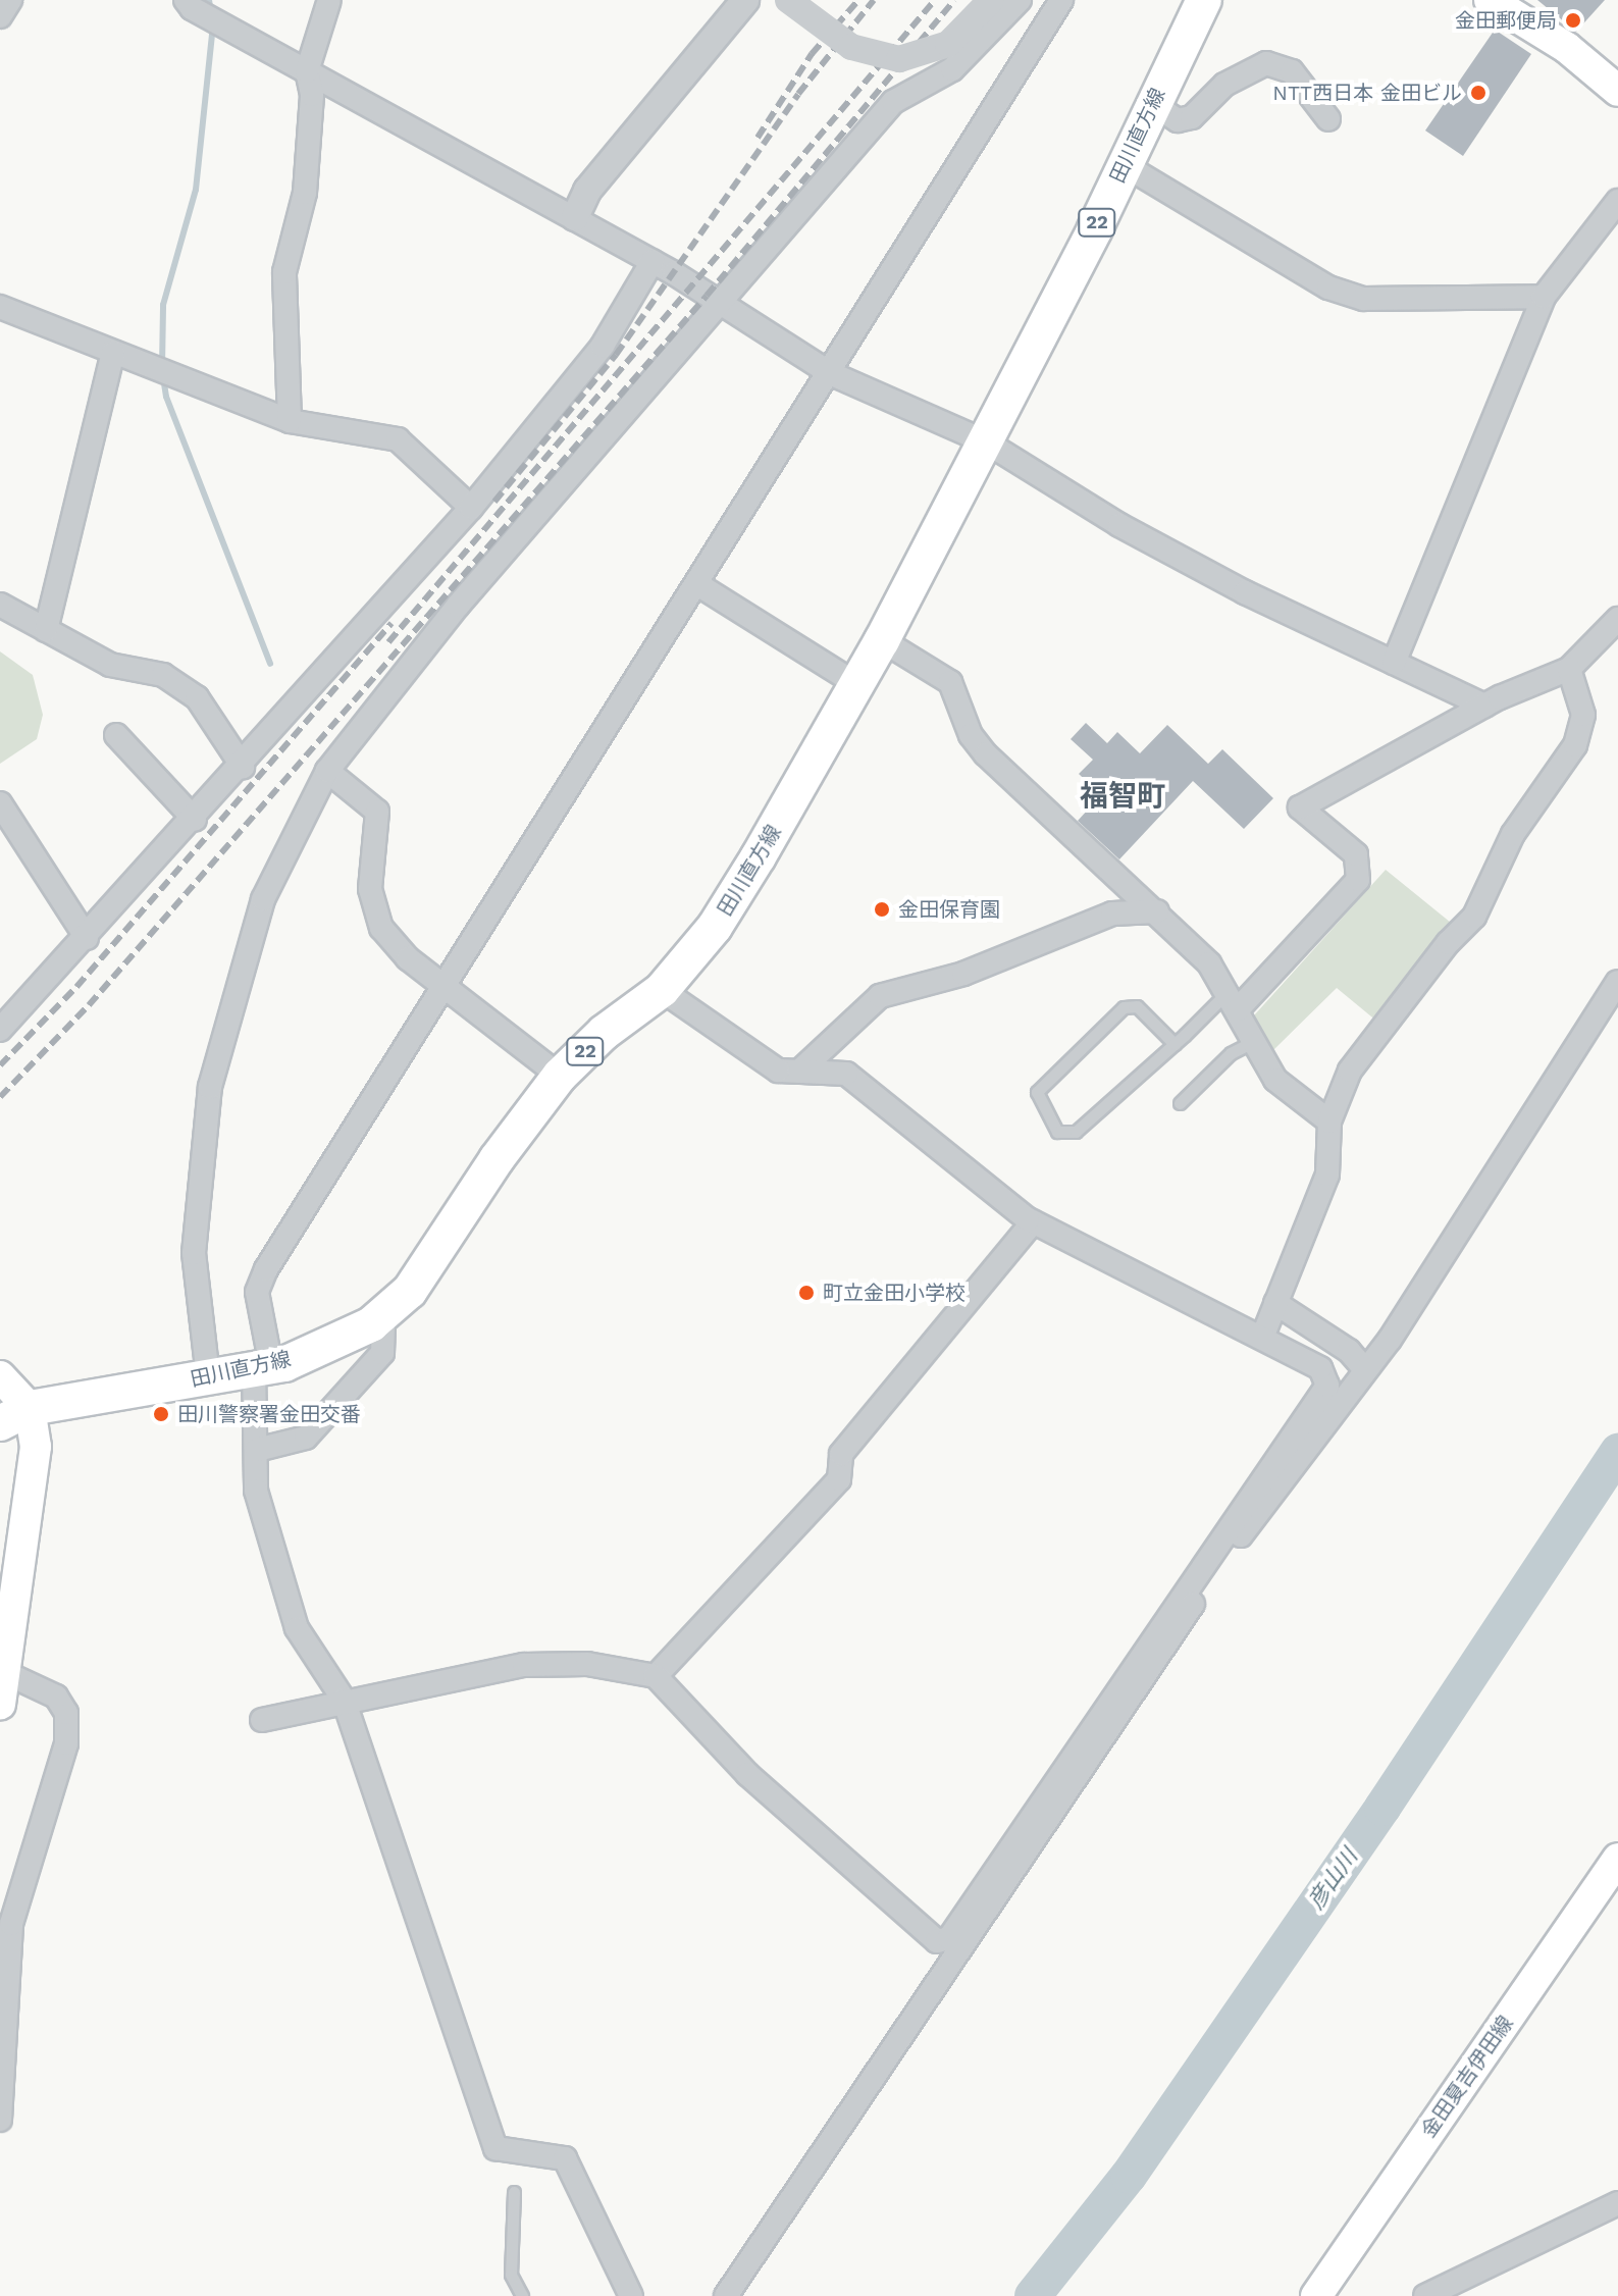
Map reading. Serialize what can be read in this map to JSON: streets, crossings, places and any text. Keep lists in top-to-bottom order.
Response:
{
  "streets": {
    "main road": ["田川直方線", "22", "金田夏吉伊田線"]
  },
  "districts": ["福智町"],
  "water": ["彦山川"],
  "places": [
    "金田郵便局",
    "NTT西日本 金田ビル",
    "金田保育園",
    "町立金田小学校",
    "田川警察署金田交番"
  ]
}
